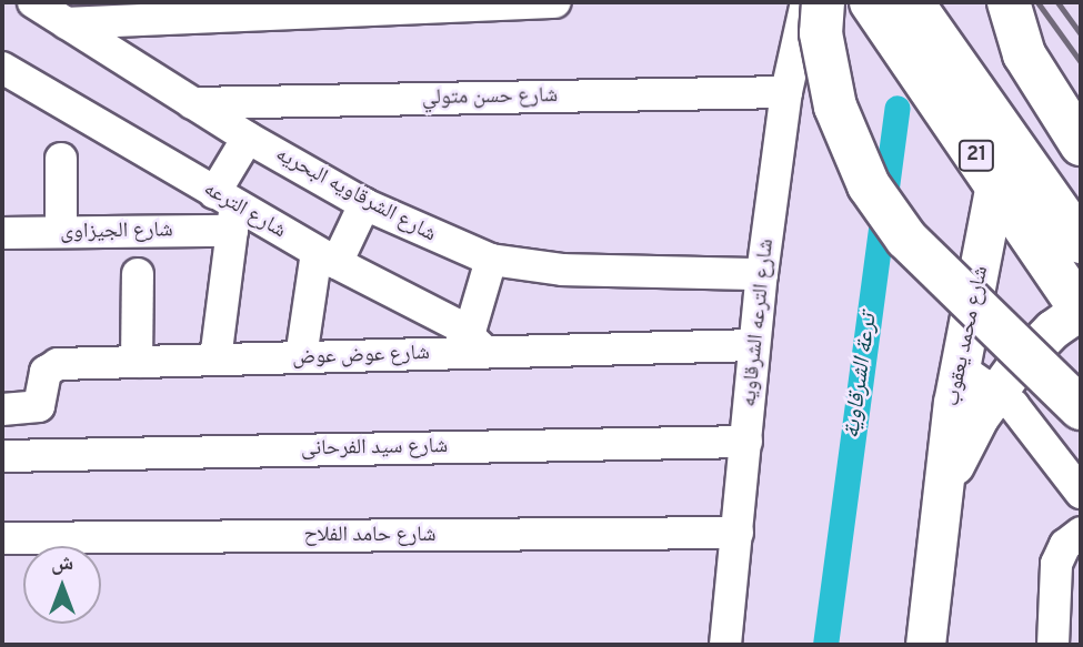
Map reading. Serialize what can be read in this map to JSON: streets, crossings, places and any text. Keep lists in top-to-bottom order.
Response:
{
  "streets": {
    "highway": ["21"],
    "main road": ["شارع محمد يعقوب"],
    "street": [
      "شارع حسن متولي",
      "شارع الشرقاويه البحريه",
      "شارع الترعه",
      "شارع الجيزاوى",
      "شارع الترعه الشرقاويه",
      "شارع عوض عوض",
      "شارع سيد الفرحانى",
      "شارع حامد الفلاح"
    ]
  },
  "crossings": [
    ["شارع حسن متولي", "شارع الشرقاويه البحريه"],
    ["شارع حسن متولي", "شارع الترعه الشرقاويه"],
    ["21", "شارع محمد يعقوب"],
    ["شارع الشرقاويه البحريه", "شارع الترعه الشرقاويه"],
    ["شارع الترعه", "شارع الجيزاوى"],
    ["شارع الترعه", "شارع عوض عوض"],
    ["شارع الترعه الشرقاويه", "شارع عوض عوض"],
    ["شارع الترعه الشرقاويه", "شارع سيد الفرحانى"],
    ["شارع الترعه الشرقاويه", "شارع حامد الفلاح"]
  ],
  "water": ["ترعة الشرقاوية"],
  "north": "top"
}
